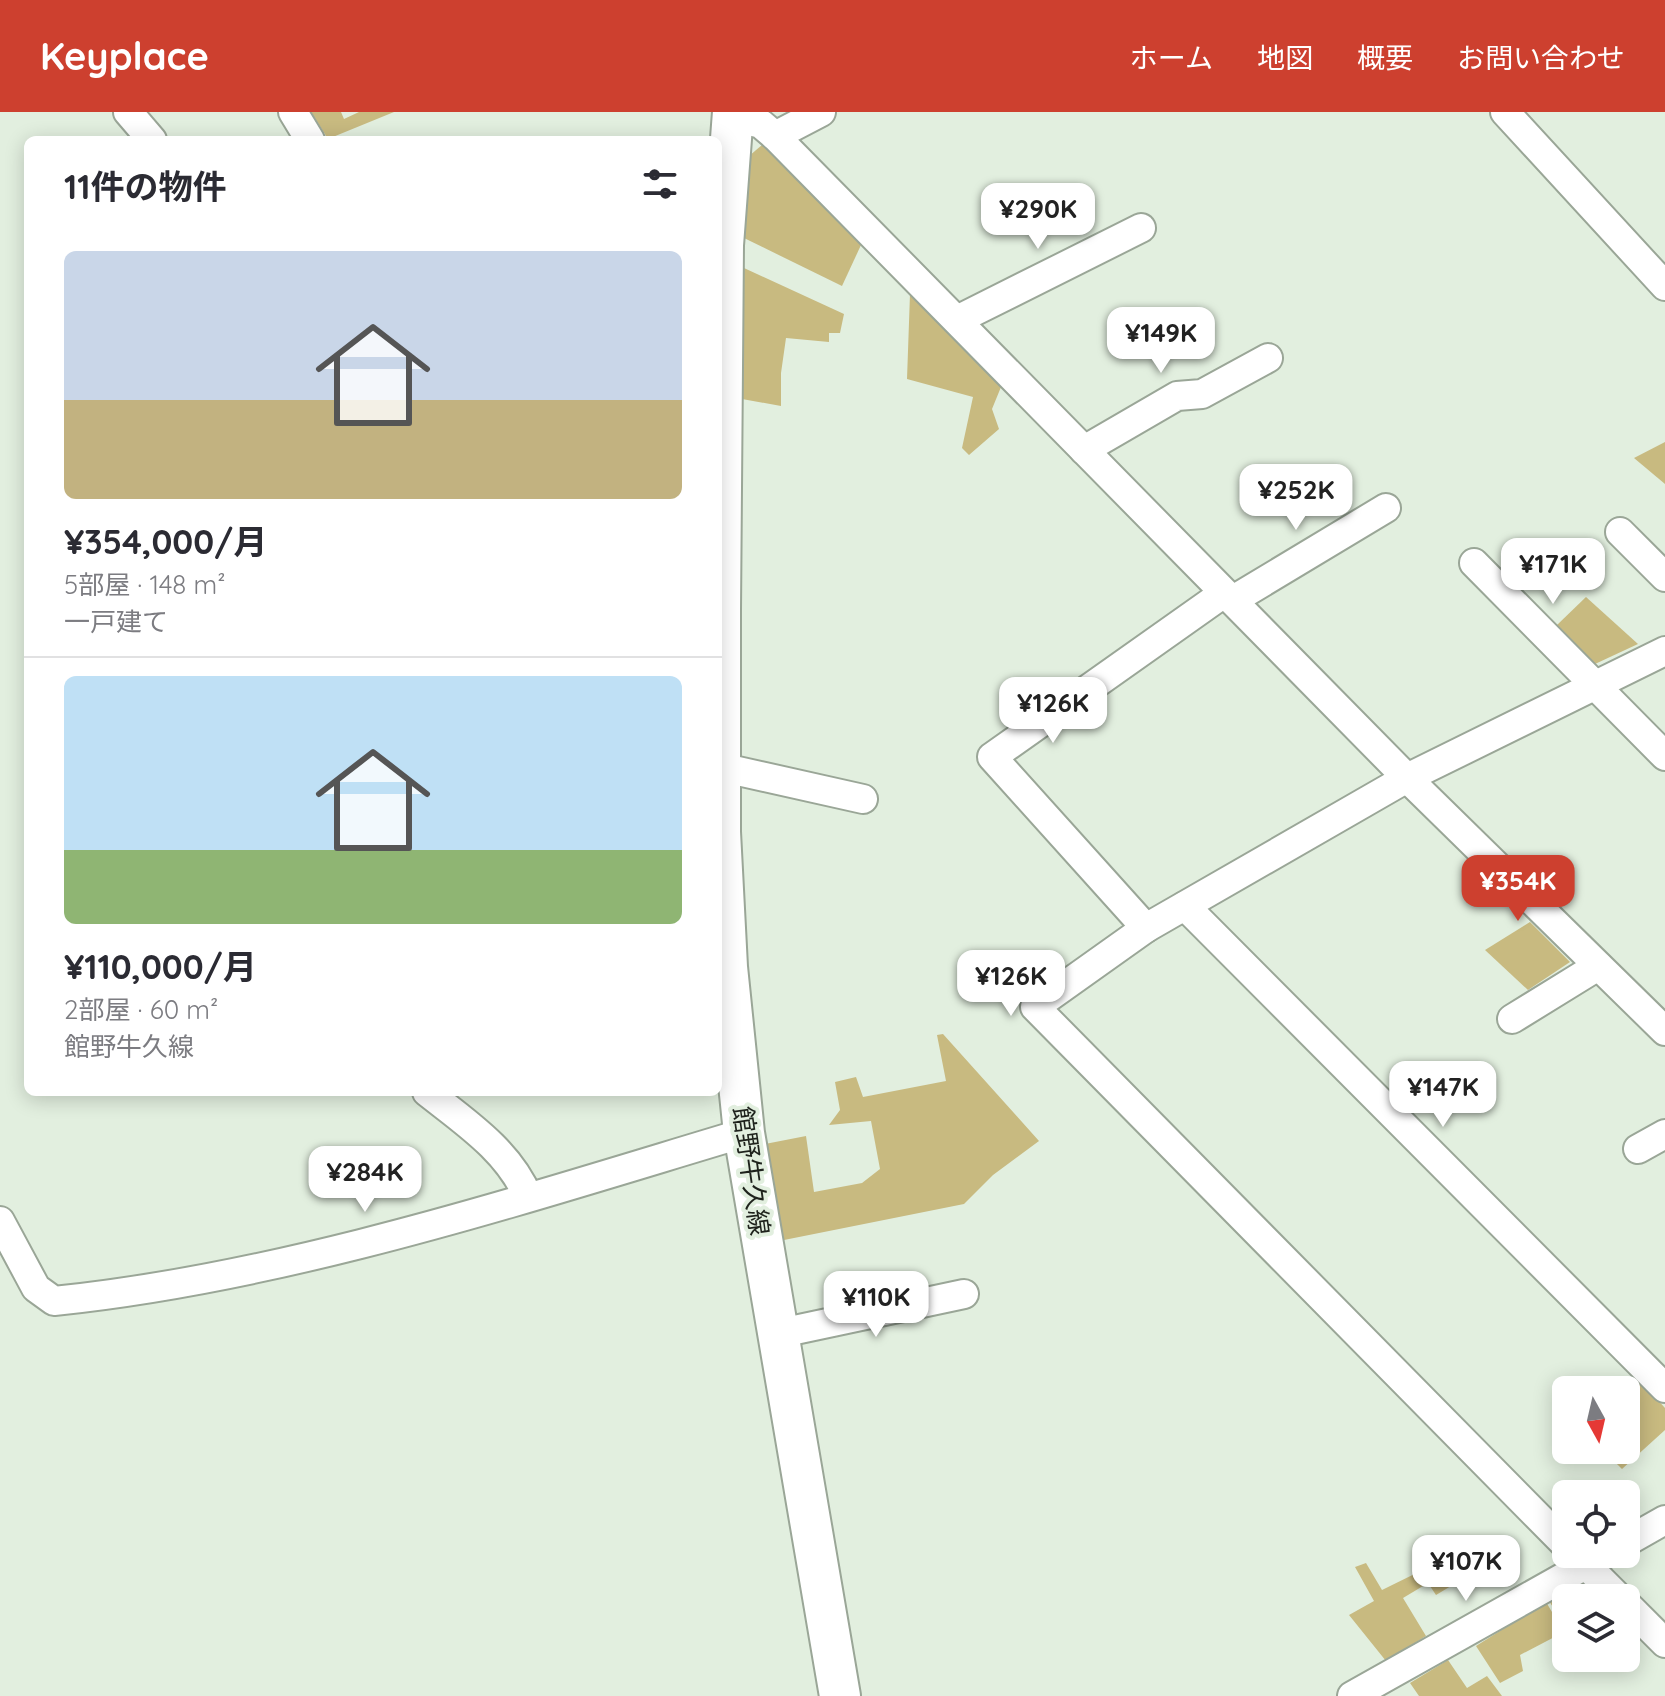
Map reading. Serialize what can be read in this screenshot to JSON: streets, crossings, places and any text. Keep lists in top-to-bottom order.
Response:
{
  "streets": {
    "main road": ["館野牛久線"]
  },
  "north": "bottom",
  "page": {
    "header": "Keyplace",
    "nav": [
      "ホーム",
      "地図",
      "概要",
      "お問い合わせ"
    ],
    "heading": "11件の物件",
    "price": [
      "¥290K",
      "¥149K",
      "¥252K",
      "¥171K",
      "¥126K",
      "¥354K",
      "¥126K",
      "¥147K",
      "¥284K",
      "¥110K",
      "¥107K"
    ],
    "list": [
      {
        "name": "¥354,000/月",
        "note": "5部屋 · 148 m² · 一戸建て"
      },
      {
        "name": "¥110,000/月",
        "note": "2部屋 · 60 m² · 館野牛久線"
      }
    ]
  }
}
